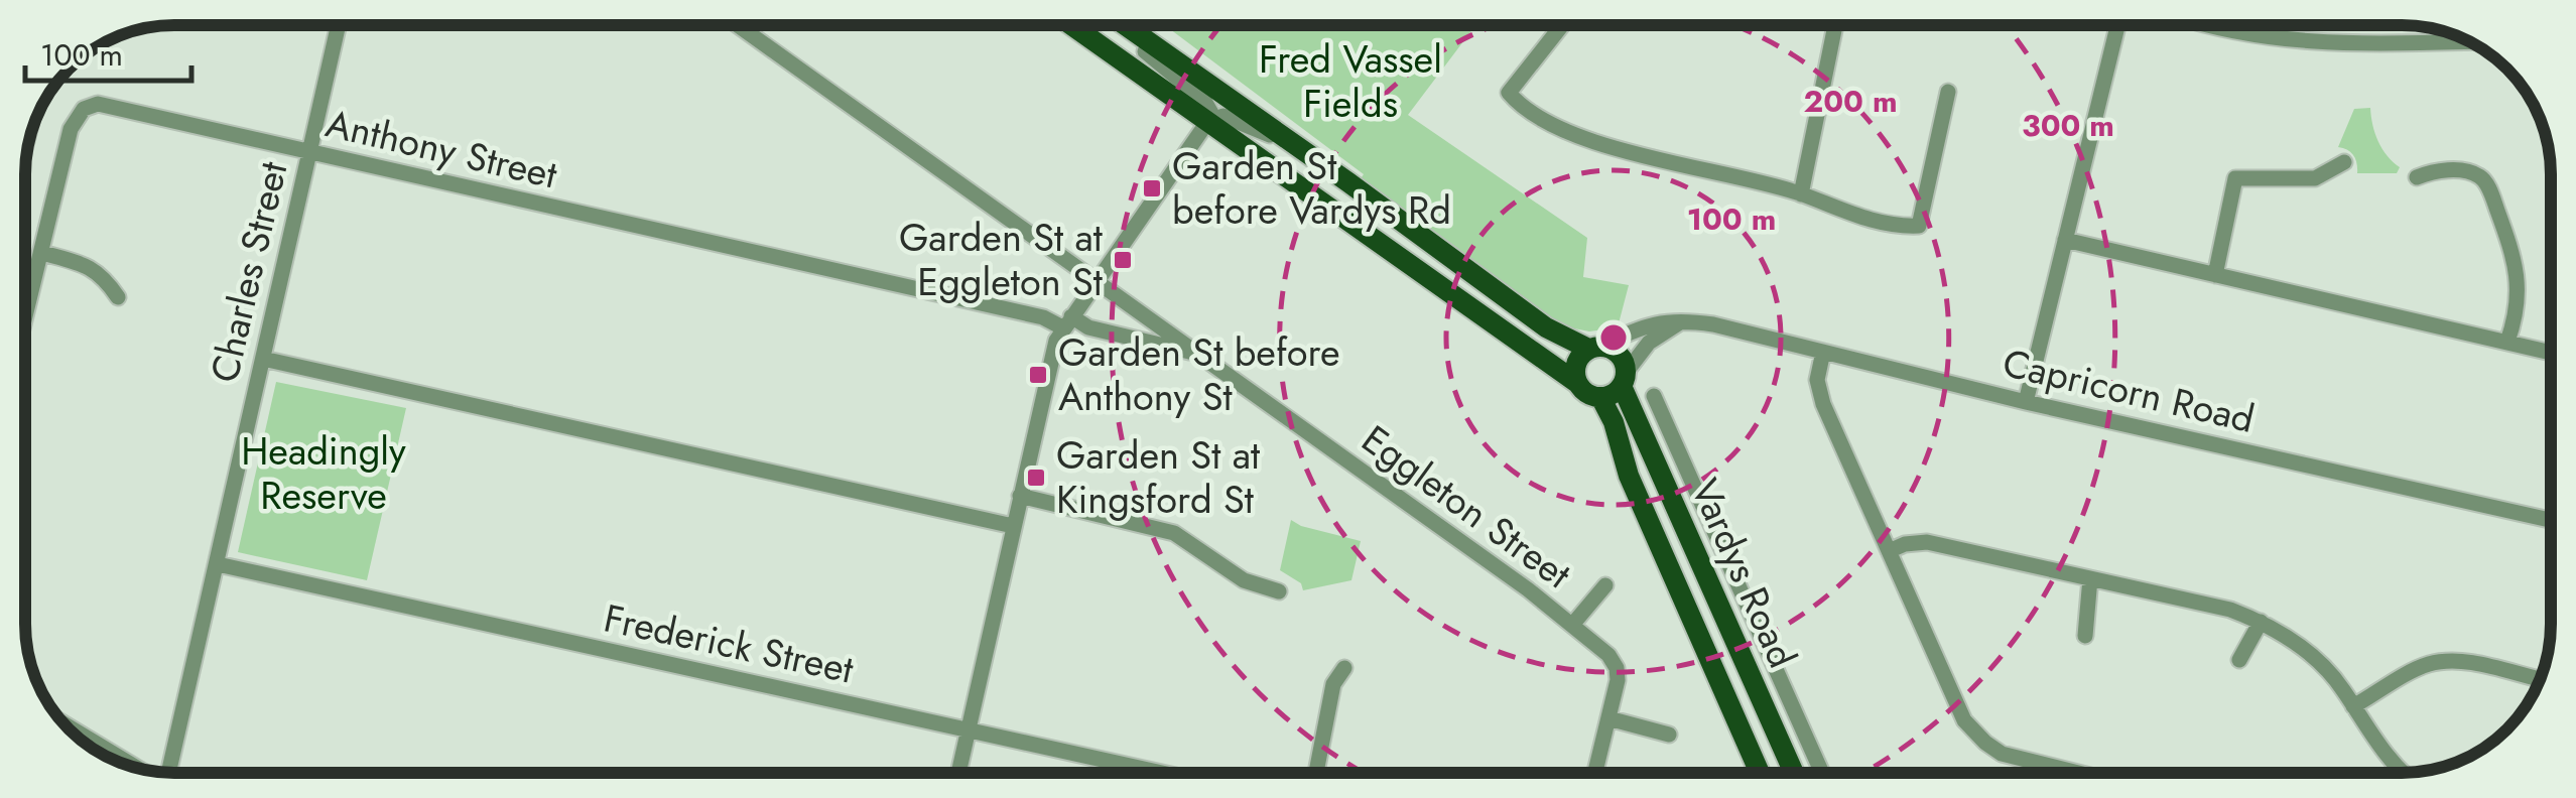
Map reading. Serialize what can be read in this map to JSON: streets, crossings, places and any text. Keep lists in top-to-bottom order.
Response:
{
  "streets": {
    "main road": ["Vardys Road"],
    "street": [
      "Anthony Street",
      "Charles Street",
      "Capricorn Road",
      "Eggleton Street",
      "Frederick Street"
    ]
  },
  "crossings": [
    ["Anthony Street", "Charles Street"],
    ["Anthony Street", "Eggleton Street"],
    ["Charles Street", "Frederick Street"],
    ["Capricorn Road", "Vardys Road"]
  ],
  "parks": ["Fred Vassel Fields", "Headingly Reserve"],
  "places": {
    "transit": [
      "Garden St before Vardys Rd",
      "Garden St at Eggleton St",
      "Garden St before Anthony St",
      "Garden St at Kingsford St"
    ]
  },
  "scale_bar": "100 m",
  "rings": ["200 m", "300 m", "100 m"]
}
